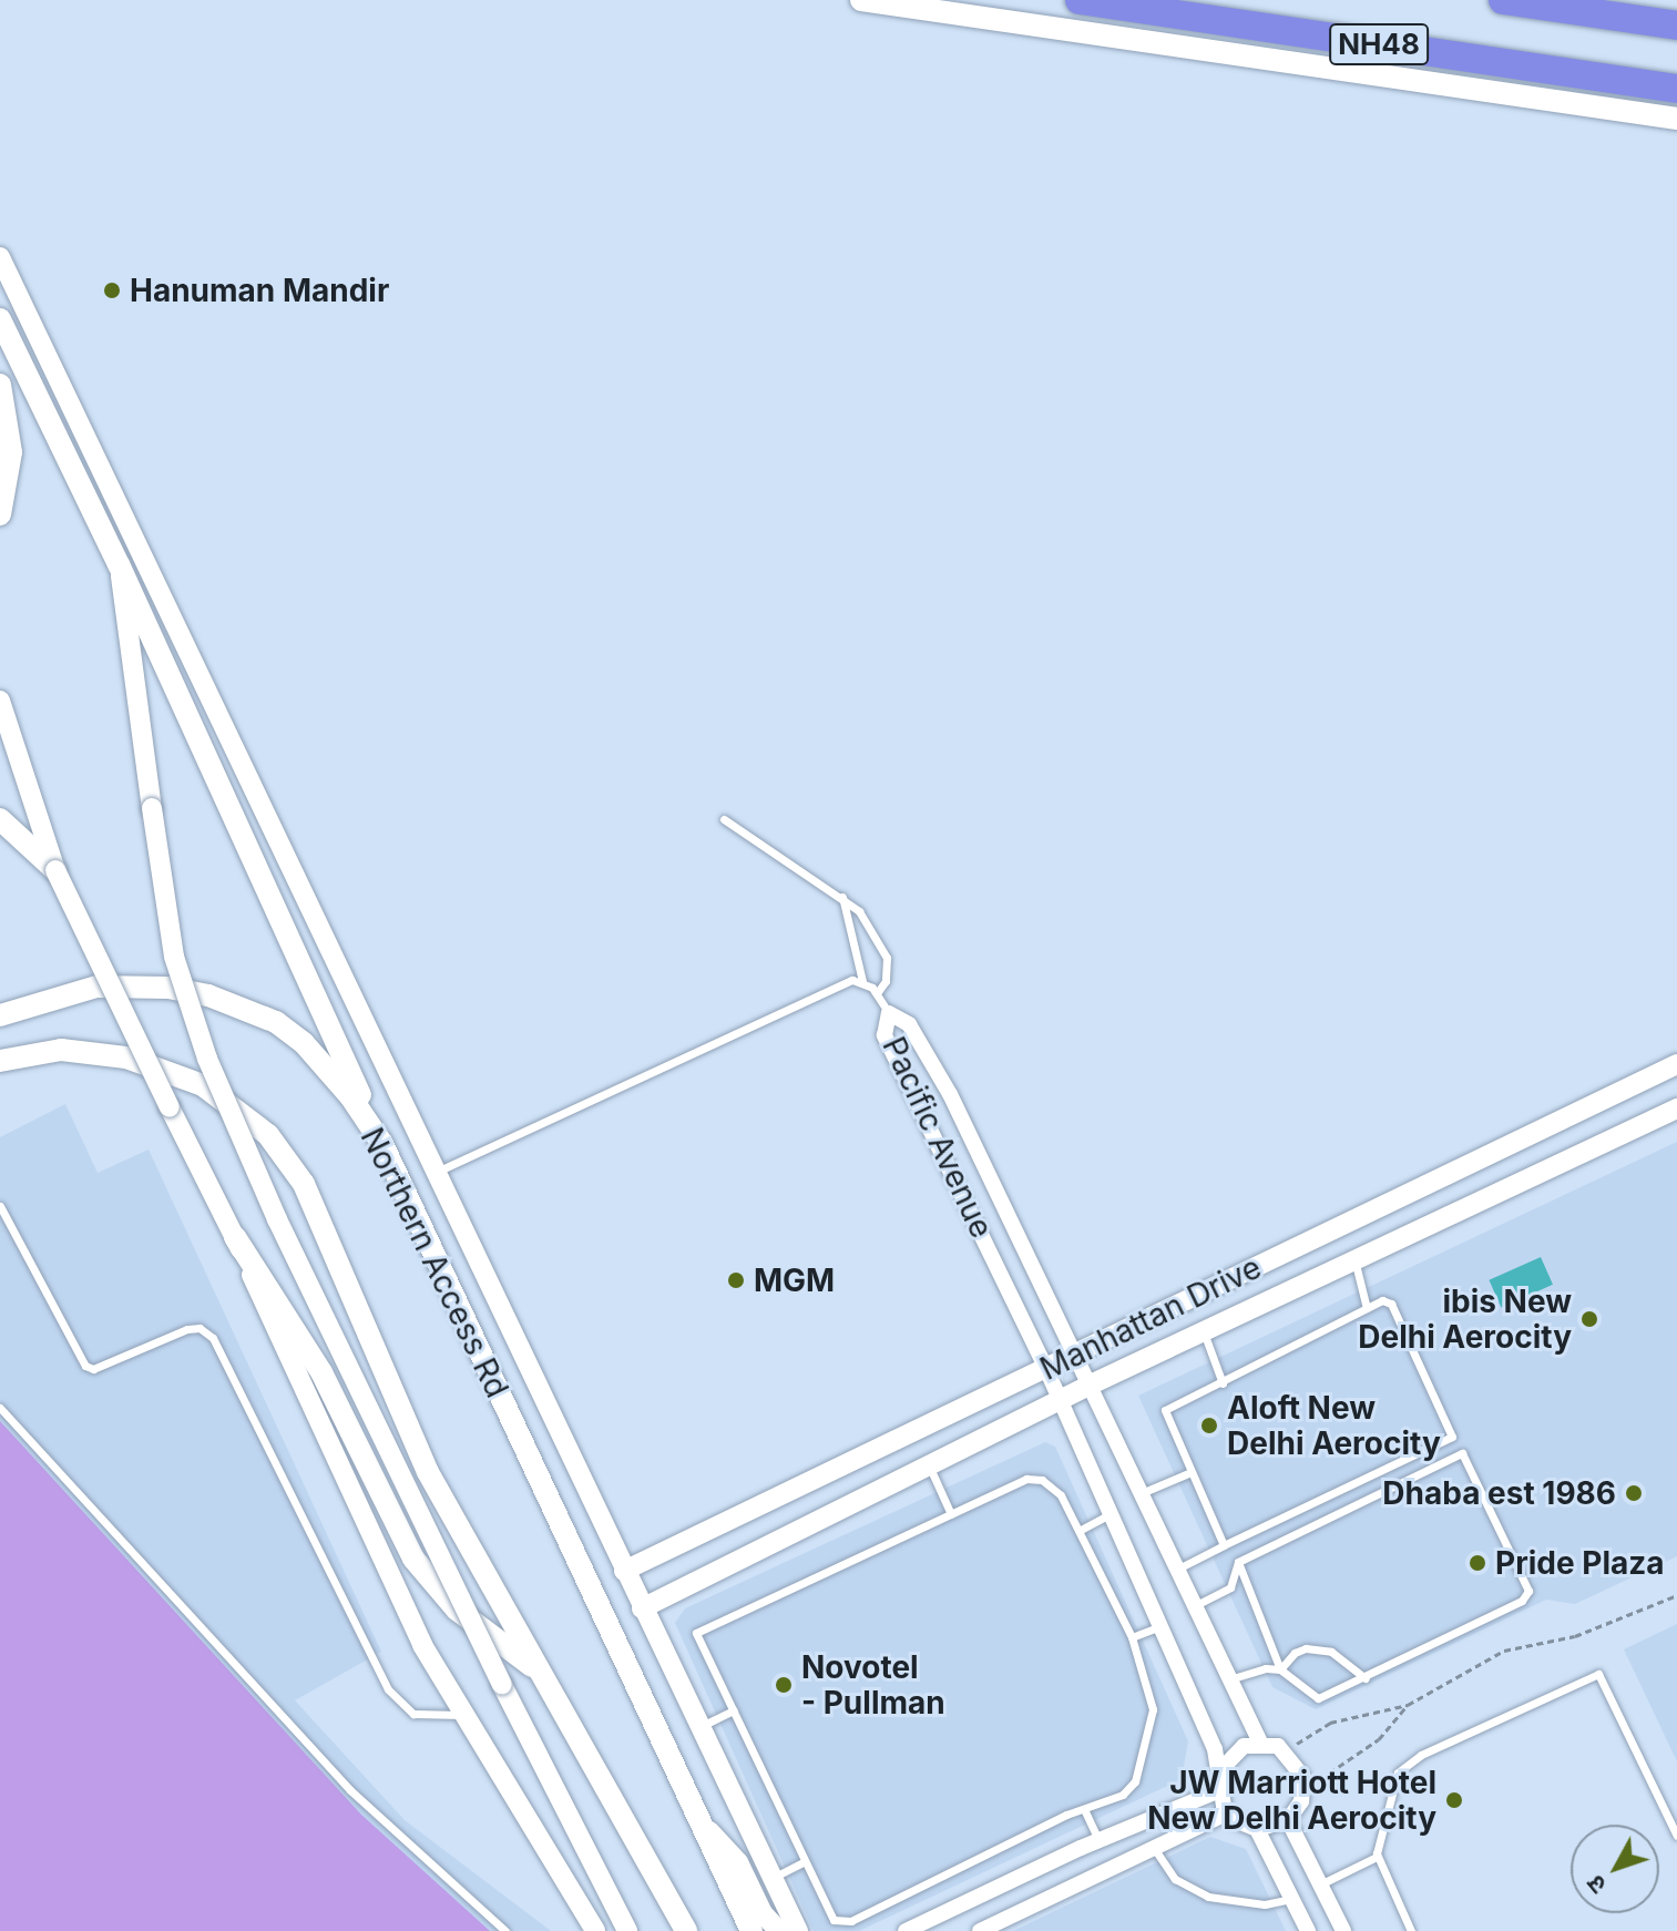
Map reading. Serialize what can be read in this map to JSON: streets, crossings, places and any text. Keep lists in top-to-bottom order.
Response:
{
  "streets": {
    "highway": ["NH48"],
    "main road": ["Northern Access Rd"],
    "street": ["Pacific Avenue", "Manhattan Drive"]
  },
  "crossings": [
    ["Pacific Avenue", "Manhattan Drive"]
  ],
  "places": [
    "Hanuman Mandir",
    "MGM",
    "ibis New Delhi Aerocity",
    "Aloft New Delhi Aerocity",
    "Dhaba est 1986",
    "Pride Plaza",
    "Novotel - Pullman",
    "JW Marriott Hotel New Delhi Aerocity"
  ],
  "north": "bottom left"
}
